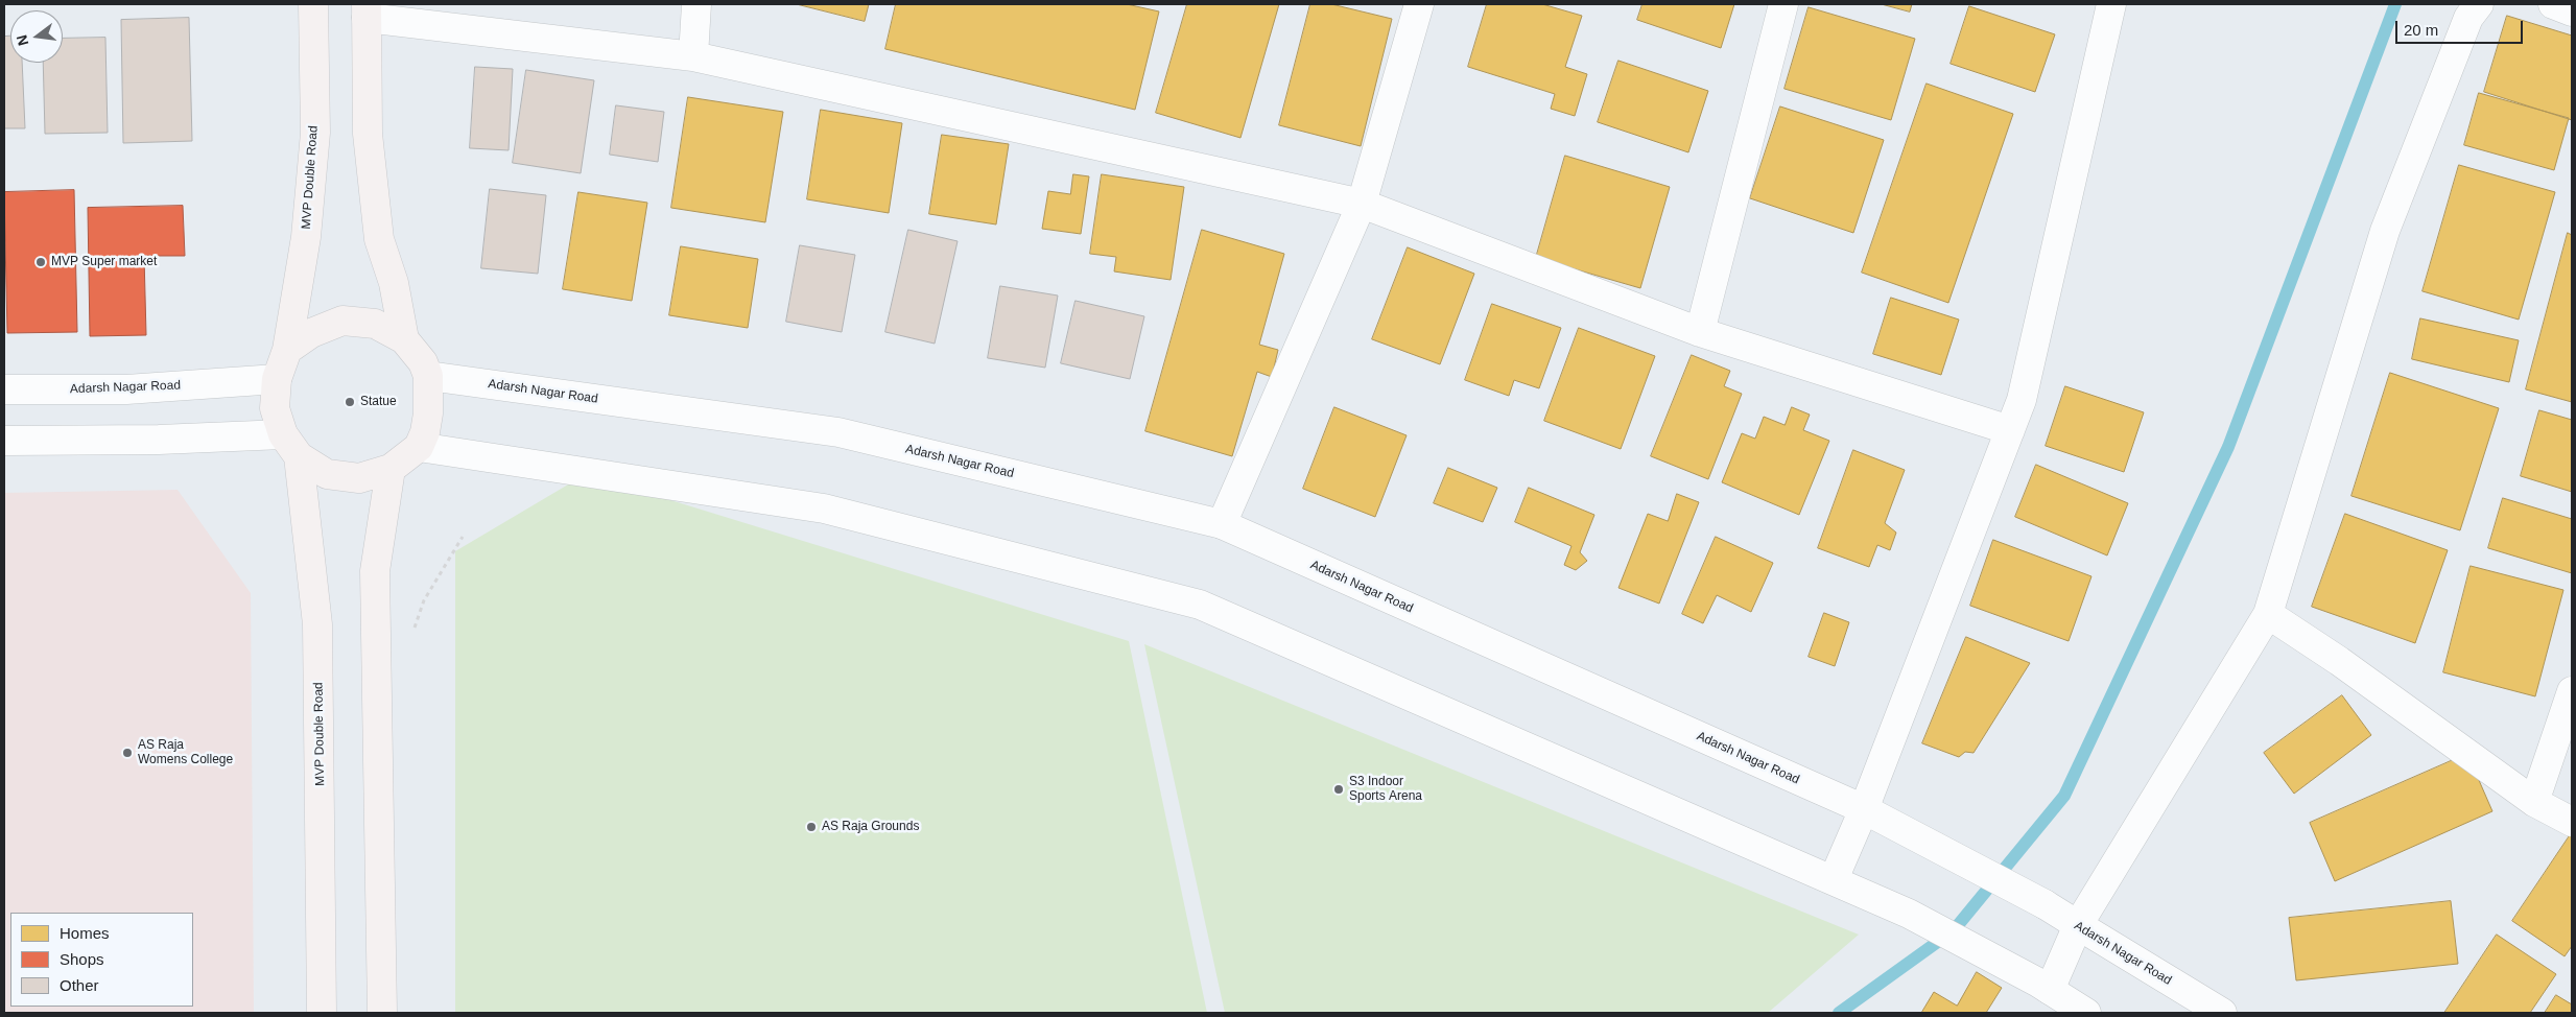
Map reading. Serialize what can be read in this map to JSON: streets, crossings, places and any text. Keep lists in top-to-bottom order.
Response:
{
  "streets": {
    "main road": ["MVP Double Road"],
    "street": ["Adarsh Nagar Road"]
  },
  "crossings": [
    ["MVP Double Road", "Adarsh Nagar Road"]
  ],
  "places": [
    "MVP Super market",
    "Statue",
    "AS Raja Womens College",
    "S3 Indoor Sports Arena",
    "AS Raja Grounds"
  ],
  "legend": ["Homes", "Shops", "Other"],
  "scale_bar": "20 m",
  "north": "left"
}
